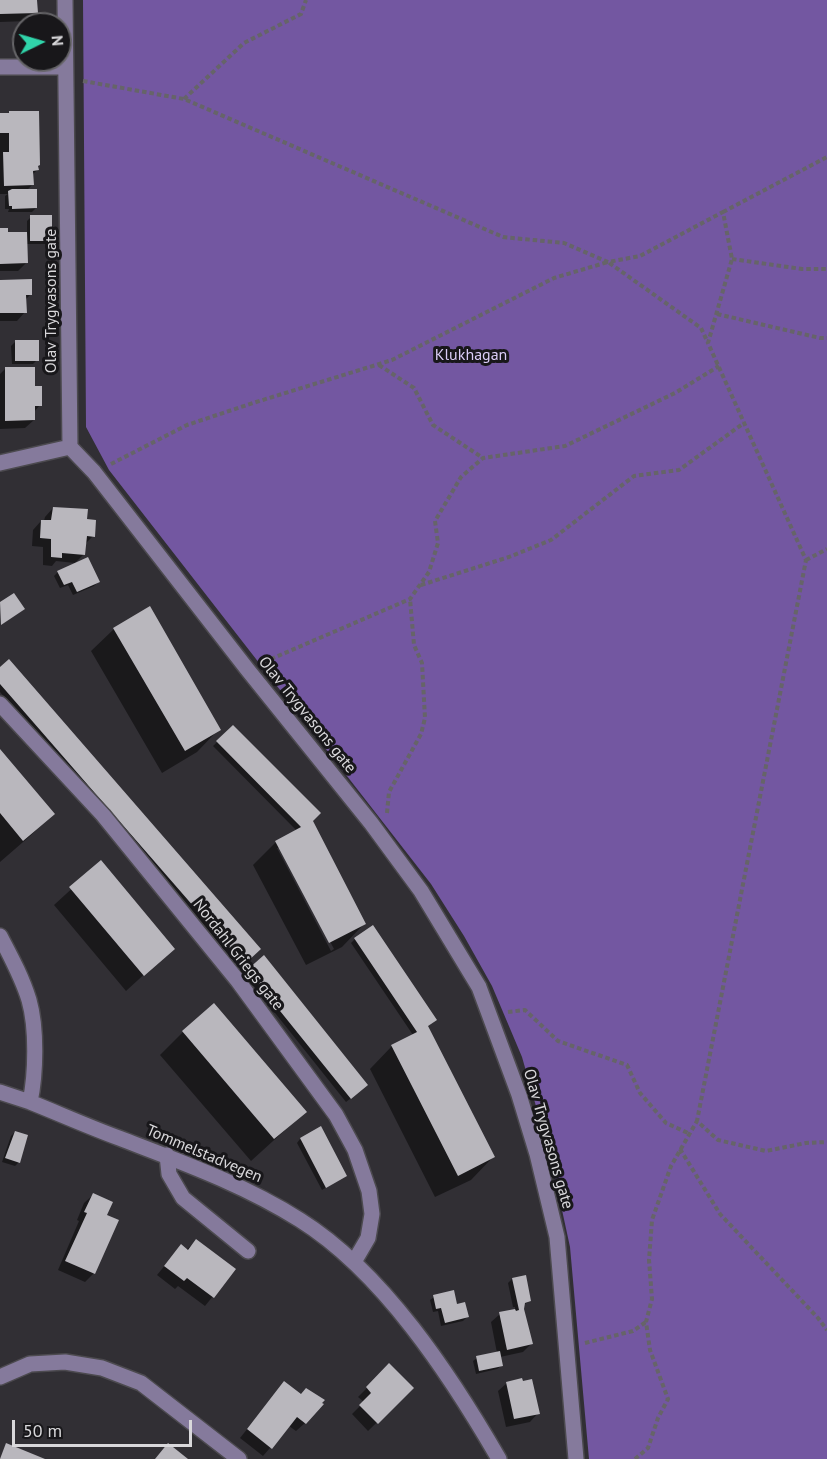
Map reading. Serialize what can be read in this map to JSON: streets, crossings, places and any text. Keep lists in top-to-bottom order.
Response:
{
  "streets": {
    "street": ["Olav Trygvasons gate", "Nordahl Griegs gate", "Tommelstadvegen"]
  },
  "crossings": [
    ["Nordahl Griegs gate", "Tommelstadvegen"]
  ],
  "parks": ["Klukhagan"],
  "scale_bar": "50 m",
  "north": "right"
}
